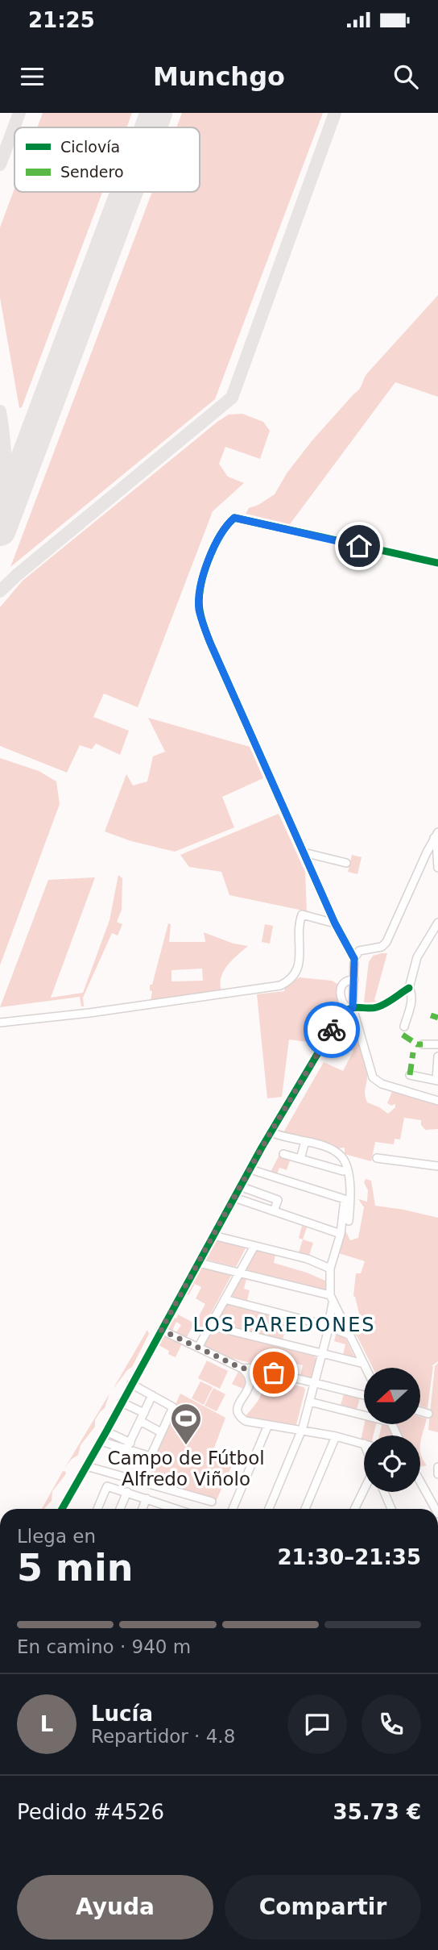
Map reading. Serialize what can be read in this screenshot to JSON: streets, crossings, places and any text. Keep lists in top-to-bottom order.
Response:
{
  "districts": ["LOS PAREDONES"],
  "places": {
    "sports": ["Campo de Fútbol Alfredo Viñolo"]
  },
  "legend": ["Ciclovía", "Sendero"],
  "north": "left",
  "page": {
    "status": "21:25",
    "header": "Munchgo",
    "heading": ["5 min", "Llega en", "21:30–21:35"],
    "panel": [
      "Lucía",
      "Repartidor · 4.8",
      "Pedido #4526",
      "35.73 €"
    ],
    "bar": "En camino · 940 m",
    "round": "L",
    "buttons": ["Ayuda", "Compartir"]
  }
}
